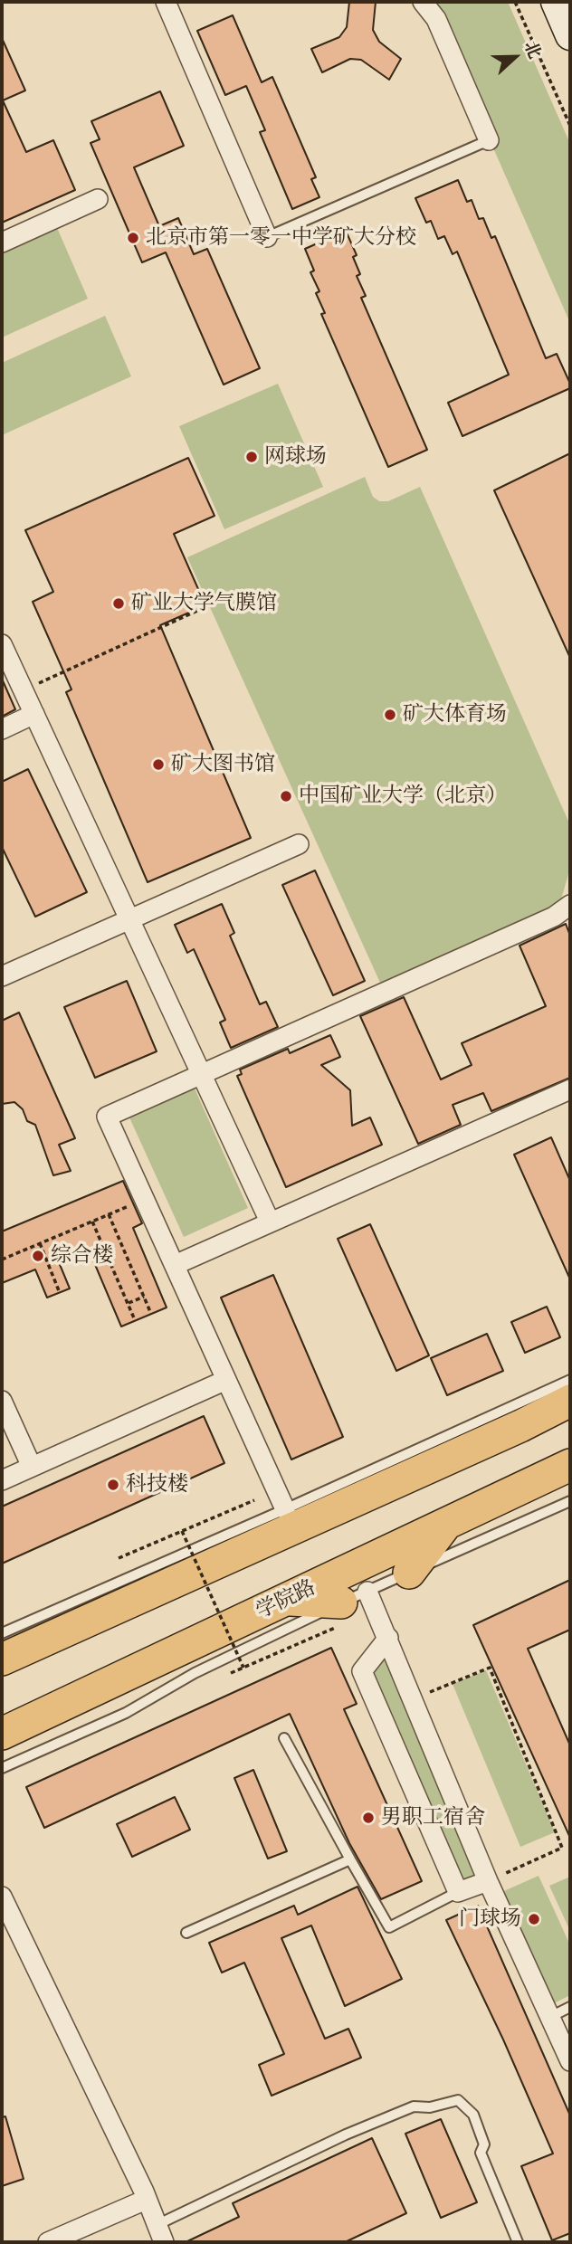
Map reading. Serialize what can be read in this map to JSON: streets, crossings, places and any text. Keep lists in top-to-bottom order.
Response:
{
  "streets": {
    "main road": ["学院路"]
  },
  "places": [
    "北京市第一零一中学矿大分校",
    "网球场",
    "矿业大学气膜馆",
    "矿大体育场",
    "矿大图书馆",
    "中国矿业大学（北京）",
    "综合楼",
    "科技楼",
    "男职工宿舍",
    "门球场"
  ],
  "north": "right"
}
